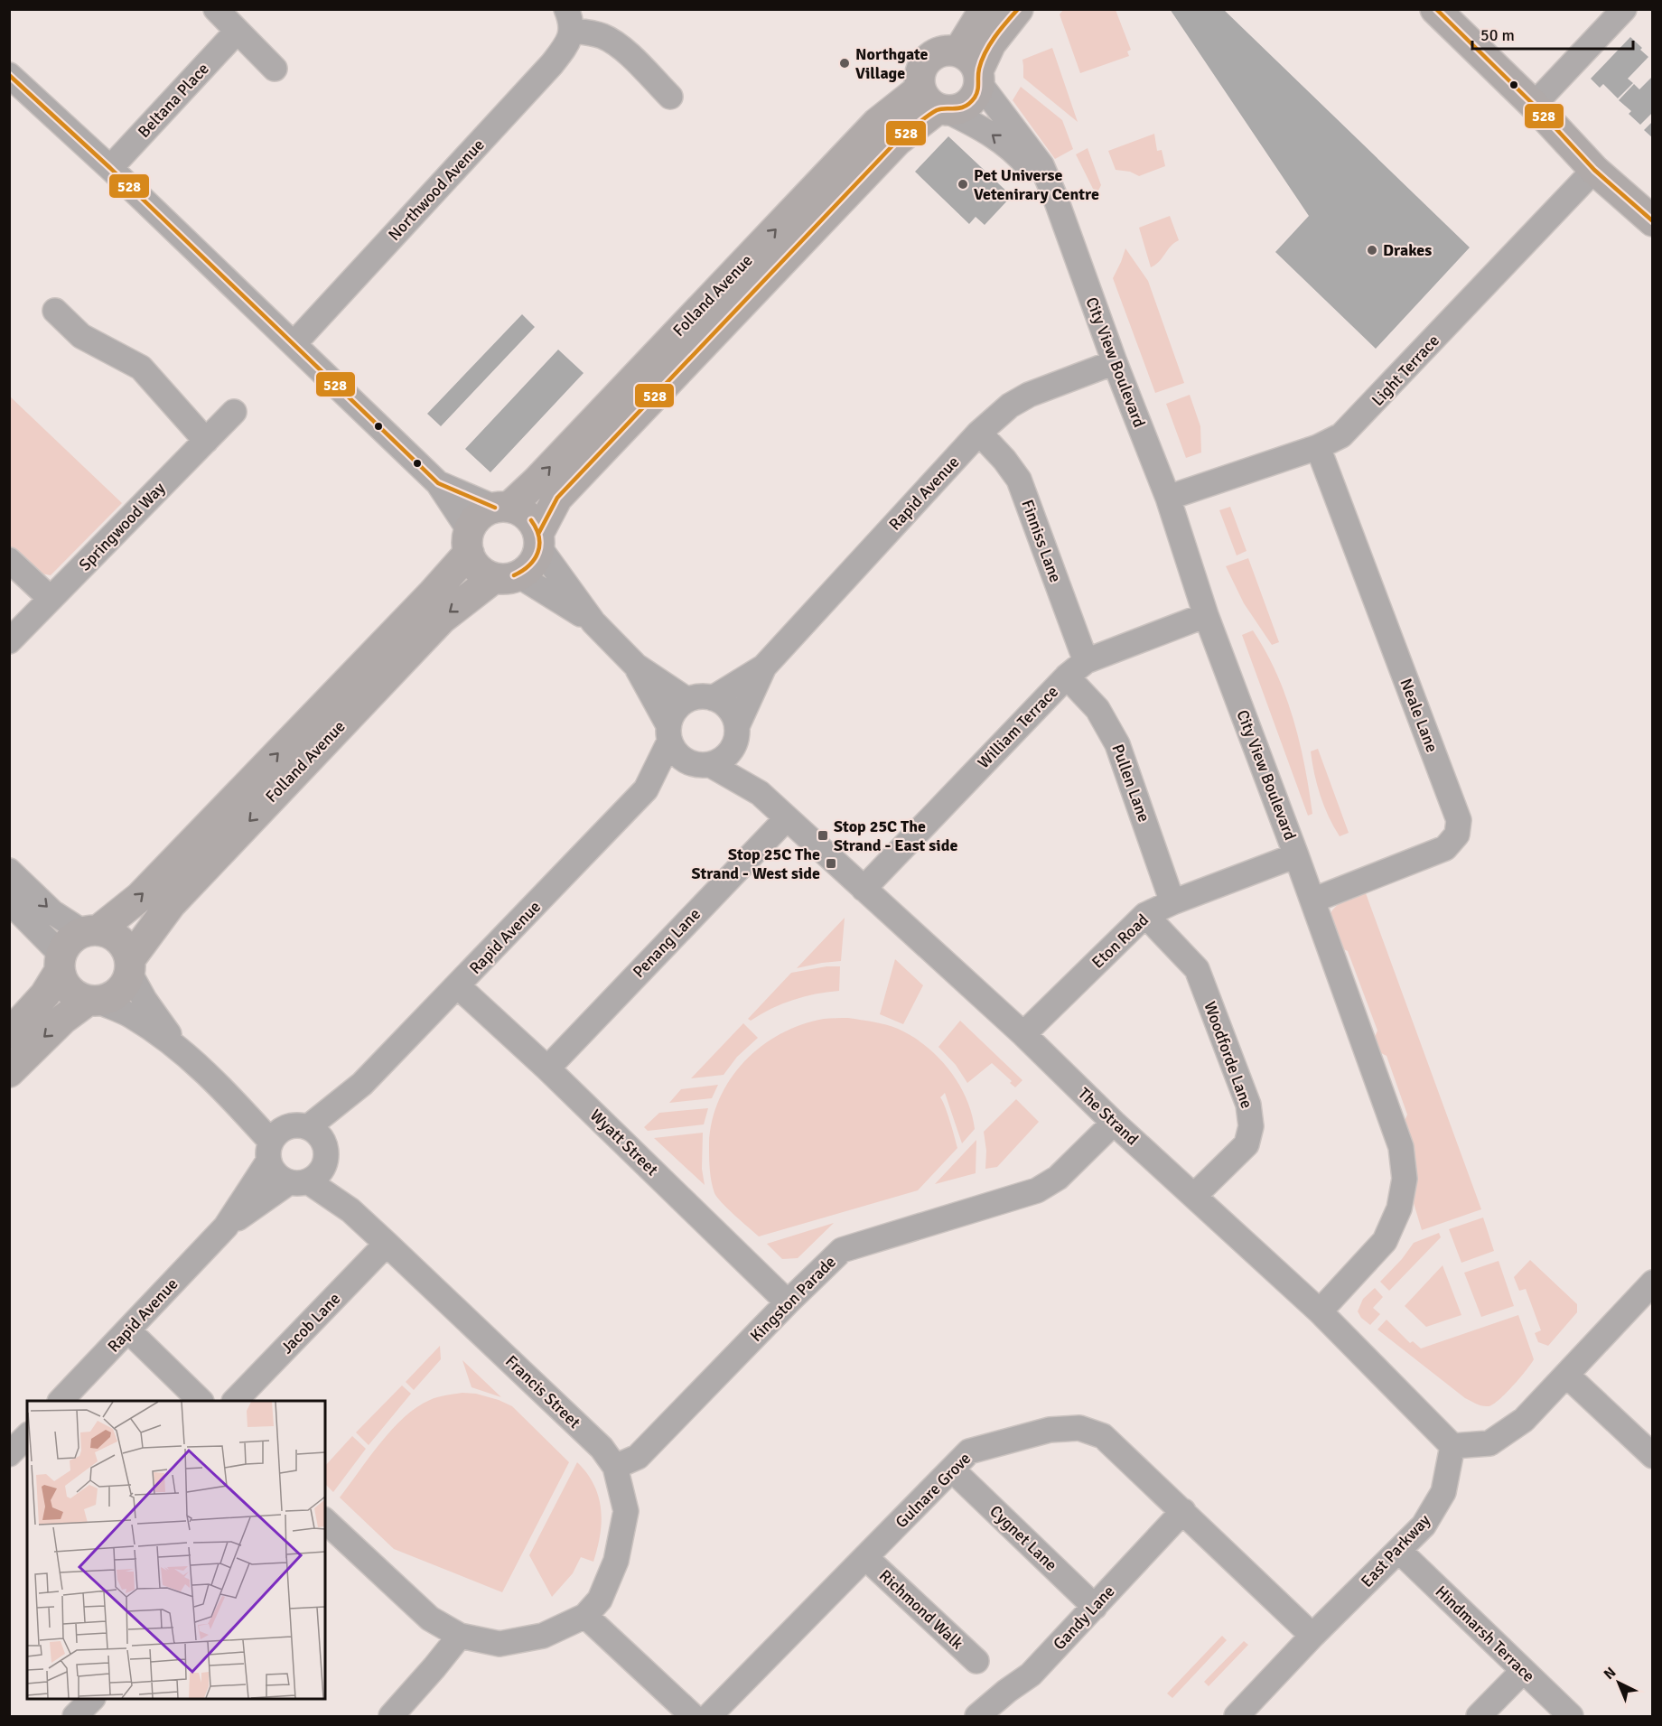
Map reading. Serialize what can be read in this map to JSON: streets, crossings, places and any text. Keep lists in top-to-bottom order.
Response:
{
  "streets": {
    "street": [
      "Beltana Place",
      "Northwood Avenue",
      "Folland Avenue",
      "City View Boulevard",
      "Light Terrace",
      "Rapid Avenue",
      "Springwood Way",
      "Finniss Lane",
      "Neale Lane",
      "William Terrace",
      "Pullen Lane",
      "Eton Road",
      "Penang Lane",
      "Woodforde Lane",
      "The Strand",
      "Wyatt Street",
      "Kingston Parade",
      "Jacob Lane",
      "Francis Street",
      "Gulnare Grove",
      "Cygnet Lane",
      "East Parkway",
      "Richmond Walk",
      "Gandy Lane",
      "Hindmarsh Terrace"
    ]
  },
  "crossings": [
    ["Folland Avenue", "City View Boulevard"],
    ["City View Boulevard", "Light Terrace"],
    ["City View Boulevard", "Rapid Avenue"],
    ["City View Boulevard", "Neale Lane"],
    ["City View Boulevard", "William Terrace"],
    ["City View Boulevard", "Eton Road"],
    ["City View Boulevard", "The Strand"],
    ["Light Terrace", "Neale Lane"],
    ["Rapid Avenue", "Finniss Lane"],
    ["Rapid Avenue", "The Strand"],
    ["Rapid Avenue", "Wyatt Street"],
    ["Rapid Avenue", "Francis Street"],
    ["Finniss Lane", "William Terrace"],
    ["Finniss Lane", "Pullen Lane"],
    ["William Terrace", "Pullen Lane"],
    ["William Terrace", "The Strand"],
    ["Pullen Lane", "Eton Road"],
    ["Eton Road", "Woodforde Lane"],
    ["Eton Road", "The Strand"],
    ["Penang Lane", "The Strand"],
    ["Penang Lane", "Wyatt Street"],
    ["Woodforde Lane", "The Strand"],
    ["The Strand", "Kingston Parade"],
    ["The Strand", "East Parkway"],
    ["Wyatt Street", "Kingston Parade"],
    ["Kingston Parade", "Francis Street"],
    ["Jacob Lane", "Francis Street"],
    ["Gulnare Grove", "Cygnet Lane"],
    ["Gulnare Grove", "East Parkway"],
    ["Gulnare Grove", "Richmond Walk"],
    ["Gulnare Grove", "Gandy Lane"],
    ["Cygnet Lane", "Gandy Lane"],
    ["East Parkway", "Hindmarsh Terrace"]
  ],
  "places": {
    "other": ["Northgate Village", "Pet Universe Vetenirary Centre", "Drakes"],
    "transit": ["Stop 25C The Strand - East side", "Stop 25C The Strand - West side"]
  },
  "lines": ["transit line 528"],
  "scale_bar": "50 m",
  "north": "top left"
}
